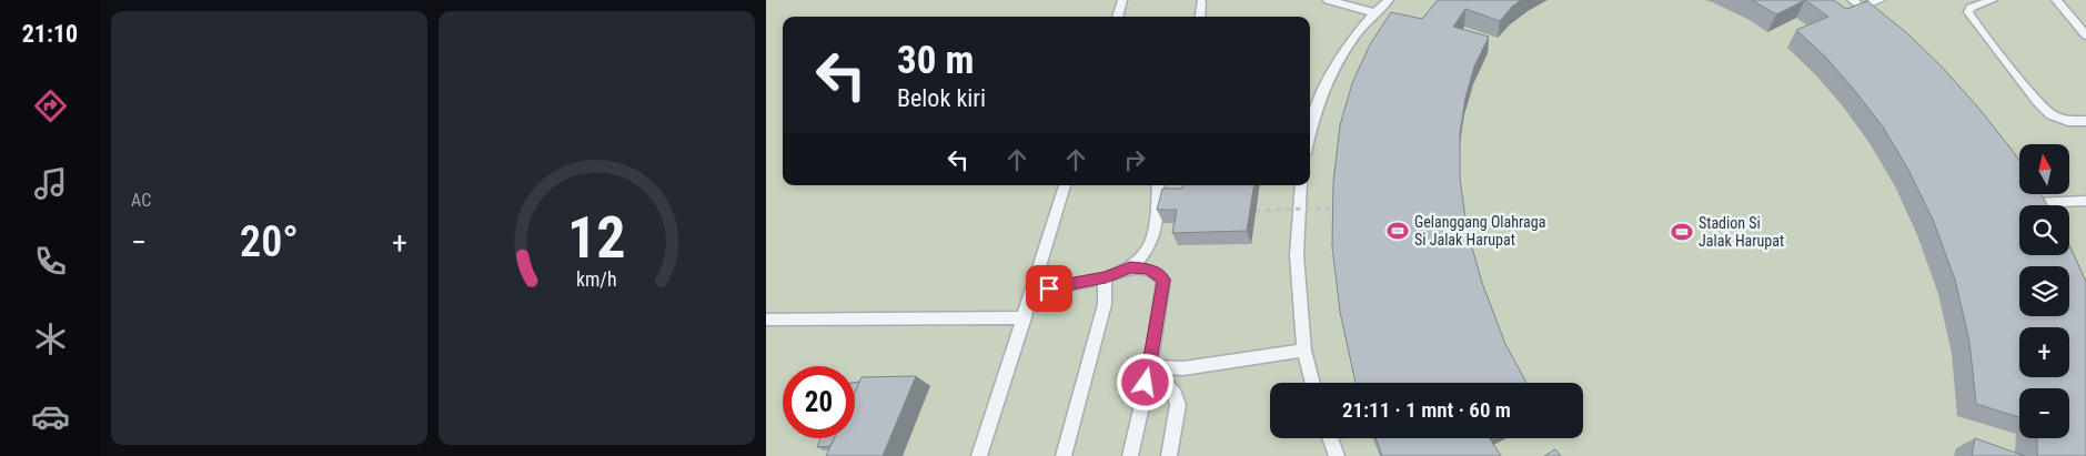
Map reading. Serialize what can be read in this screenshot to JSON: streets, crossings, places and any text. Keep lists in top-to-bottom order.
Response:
{
  "places": {
    "sports": ["Gelanggang Olahraga Si Jalak Harupat", "Stadion Si Jalak Harupat"]
  },
  "north": "top",
  "page": {
    "tabs": "21:10",
    "tile": "AC",
    "turn": ["30 m", "Belok kiri"],
    "map_buttons": ["+", "−"],
    "heat": ["−", "20°", "+"],
    "limit": "20",
    "trip": "21:11 · 1 mnt · 60 m",
    "gauge": ["12", "km/h"]
  }
}
